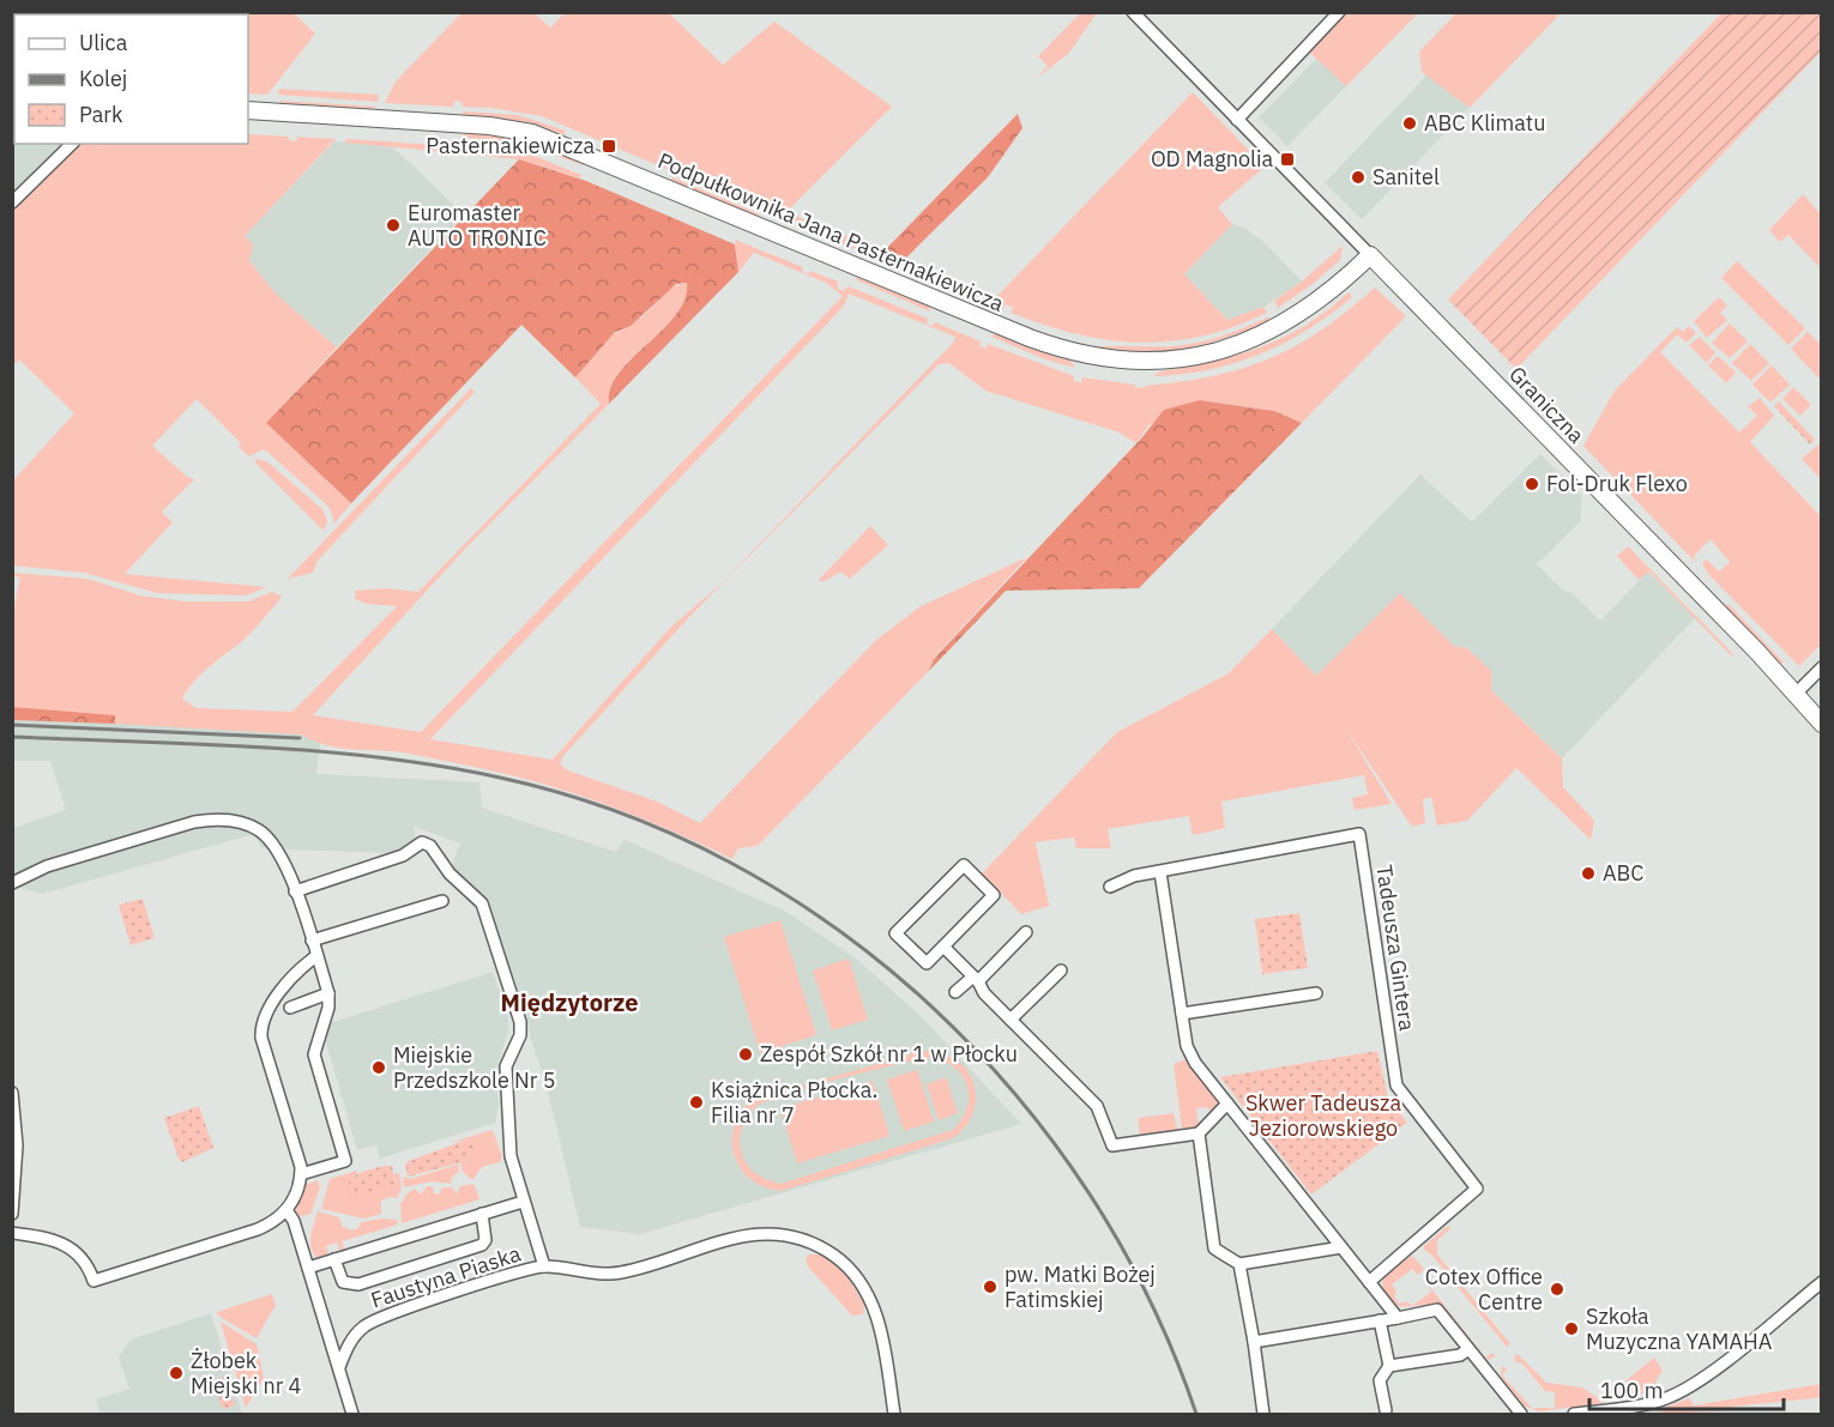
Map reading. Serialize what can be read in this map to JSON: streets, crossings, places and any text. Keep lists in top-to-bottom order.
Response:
{
  "streets": {
    "street": [
      "Podpułkownika Jana Pasternakiewicza",
      "Graniczna",
      "Tadeusza Gintera",
      "Faustyna Piaska"
    ]
  },
  "crossings": [
    ["Podpułkownika Jana Pasternakiewicza", "Graniczna"]
  ],
  "districts": ["Międzytorze"],
  "parks": ["Skwer Tadeusza Jeziorowskiego"],
  "places": {
    "other": [
      "ABC Klimatu",
      "Sanitel",
      "Euromaster AUTO TRONIC",
      "Fol-Druk Flexo",
      "ABC",
      "Zespół Szkół nr 1 w Płocku",
      "Miejskie Przedszkole Nr 5",
      "Książnica Płocka. Filia nr 7",
      "pw. Matki Bożej Fatimskiej",
      "Cotex Office Centre",
      "Szkoła Muzyczna YAMAHA",
      "Żłobek Miejski nr 4"
    ],
    "transit": ["Pasternakiewicza", "OD Magnolia"]
  },
  "legend": ["Ulica", "Kolej", "Park"],
  "scale_bar": "100 m"
}
